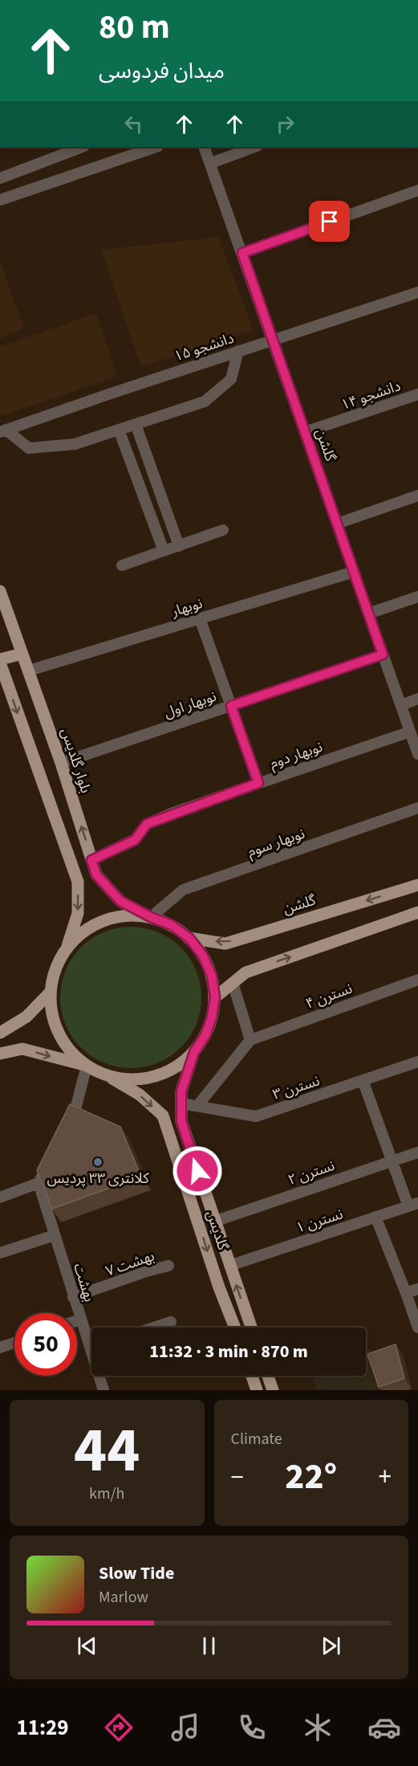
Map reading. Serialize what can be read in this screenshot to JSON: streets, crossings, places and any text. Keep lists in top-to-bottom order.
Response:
{
  "streets": {
    "main road": ["گلشن", "بلوار گلدیس", "گلدیس"],
    "street": [
      "دانشجو ۱۵",
      "دانشجو ۱۴",
      "نوبهار",
      "نوبهار اول",
      "نوبهار دوم",
      "نوبهار سوم",
      "نسترن ۴",
      "نسترن ۳",
      "نسترن ۲",
      "نسترن ۱",
      "بهشت ۷",
      "بهشت"
    ]
  },
  "crossings": [
    ["دانشجو ۱۵", "گلشن"],
    ["دانشجو ۱۴", "گلشن"],
    ["گلشن", "نوبهار"],
    ["گلشن", "نوبهار اول"],
    ["گلشن", "نوبهار دوم"],
    ["گلشن", "بلوار گلدیس"],
    ["گلشن", "نوبهار سوم"],
    ["گلشن", "گلدیس"],
    ["نوبهار", "بلوار گلدیس"],
    ["نوبهار اول", "بلوار گلدیس"],
    ["نوبهار دوم", "بلوار گلدیس"],
    ["بلوار گلدیس", "نوبهار سوم"],
    ["بلوار گلدیس", "گلدیس"],
    ["نوبهار سوم", "گلدیس"],
    ["نسترن ۳", "گلدیس"],
    ["نسترن ۲", "گلدیس"],
    ["نسترن ۱", "گلدیس"],
    ["بهشت ۷", "بهشت"]
  ],
  "places": ["کلانتری ۳۳ پردیس"],
  "page": {
    "turn": ["80 m", "میدان فردوسی"],
    "limit": "50",
    "trip": "11:32 · 3 min · 870 m",
    "tile": [
      ["44", "km/h"],
      "Climate"
    ],
    "heat": ["−", "22°", "+"],
    "song": ["Slow Tide", "Marlow"],
    "tabs": "11:29"
  }
}
